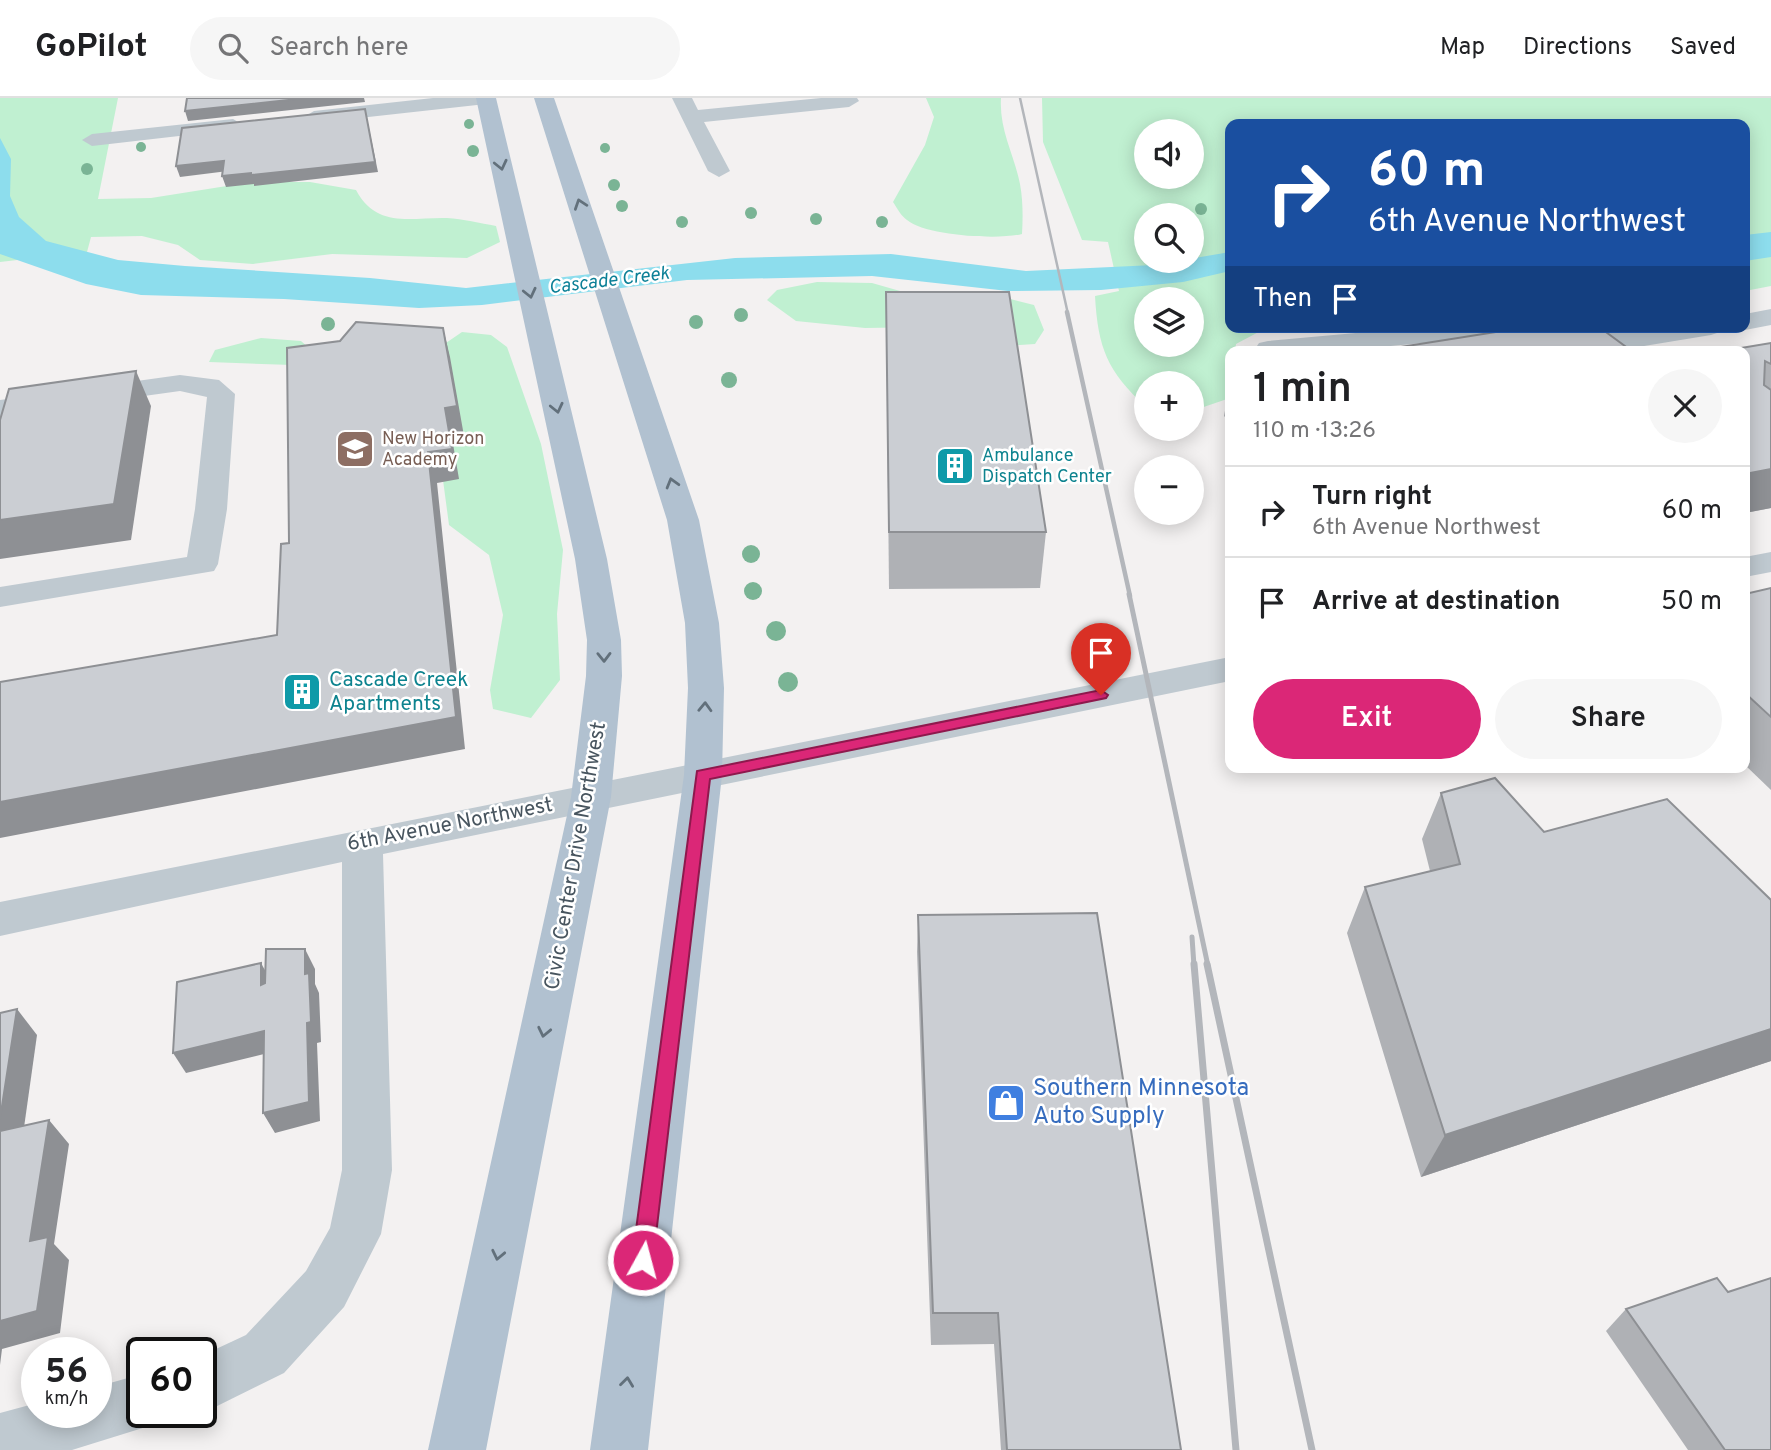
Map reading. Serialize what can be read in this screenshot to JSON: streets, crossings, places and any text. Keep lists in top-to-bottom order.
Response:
{
  "streets": {
    "main road": ["Civic Center Drive Northwest"],
    "street": ["6th Avenue Northwest"]
  },
  "crossings": [
    ["6th Avenue Northwest", "Civic Center Drive Northwest"]
  ],
  "water": ["Cascade Creek"],
  "places": {
    "school or university": ["New Horizon Academy"],
    "building": ["Ambulance Dispatch Center", "Cascade Creek Apartments"],
    "shop": ["Southern Minnesota Auto Supply"]
  },
  "page": {
    "header": "GoPilot",
    "search": "Search here",
    "nav": ["Map", "Directions", "Saved"],
    "map_buttons": ["+", "−"],
    "turn": ["60 m", "6th Avenue Northwest"],
    "then": "Then",
    "heading": ["1 min", "110 m · 13:26"],
    "list": [
      {
        "name": "Turn right",
        "note": "6th Avenue Northwest",
        "value": "60 m"
      },
      {
        "name": "Arrive at destination",
        "value": "50 m"
      }
    ],
    "buttons": ["Exit", "Share"],
    "speed": "56 km/h",
    "limit": "60"
  }
}
